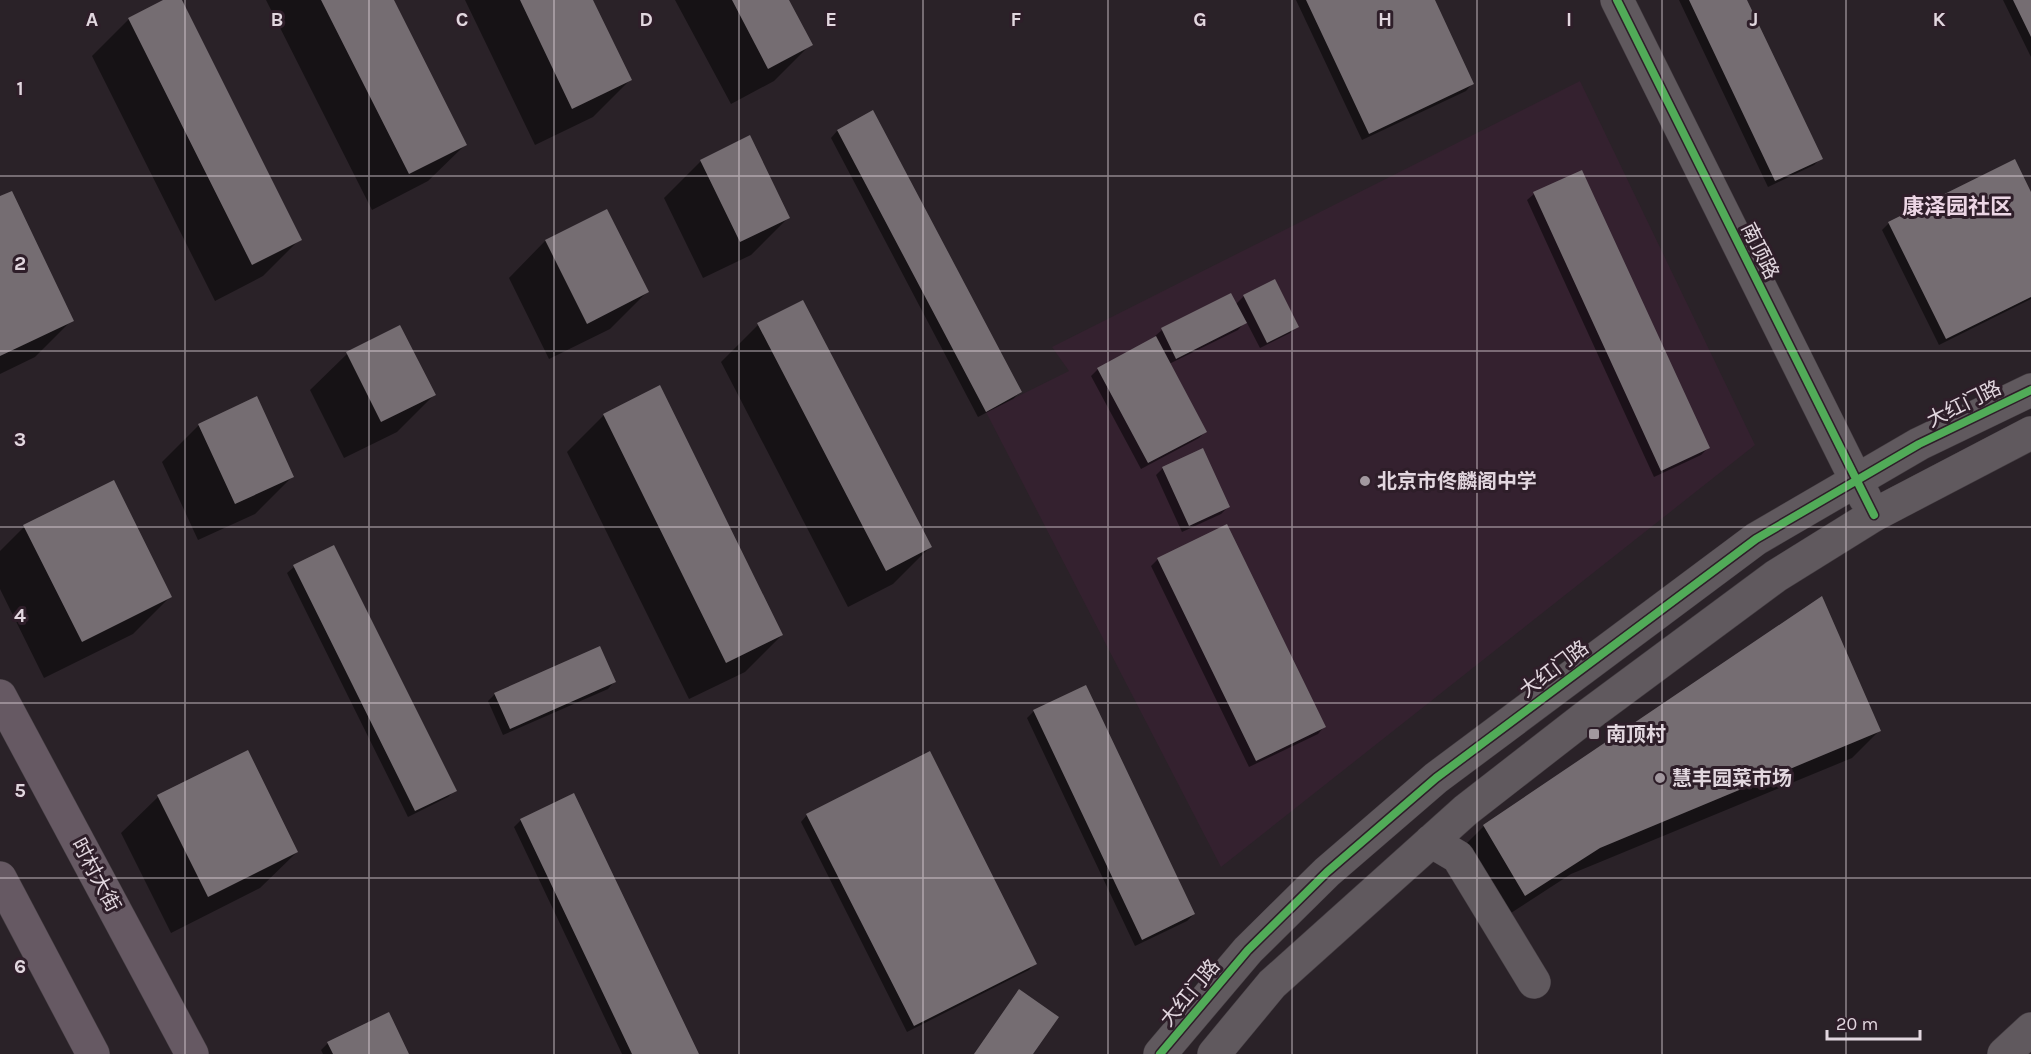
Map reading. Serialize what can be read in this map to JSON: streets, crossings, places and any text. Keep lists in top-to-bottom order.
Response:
{
  "streets": {
    "main road": ["时村大街"],
    "street": ["南顶路", "大红门路"]
  },
  "crossings": [
    ["南顶路", "大红门路"]
  ],
  "districts": ["康泽园社区"],
  "places": {
    "other": ["北京市佟麟阁中学", "慧丰园菜市场"],
    "transit": ["南顶村"]
  },
  "scale_bar": "20 m",
  "grid": {
    "columns": [
      "A",
      "B",
      "C",
      "D",
      "E",
      "F",
      "G",
      "H",
      "I",
      "J",
      "K"
    ],
    "rows": [
      "1",
      "2",
      "3",
      "4",
      "5",
      "6"
    ]
  }
}
